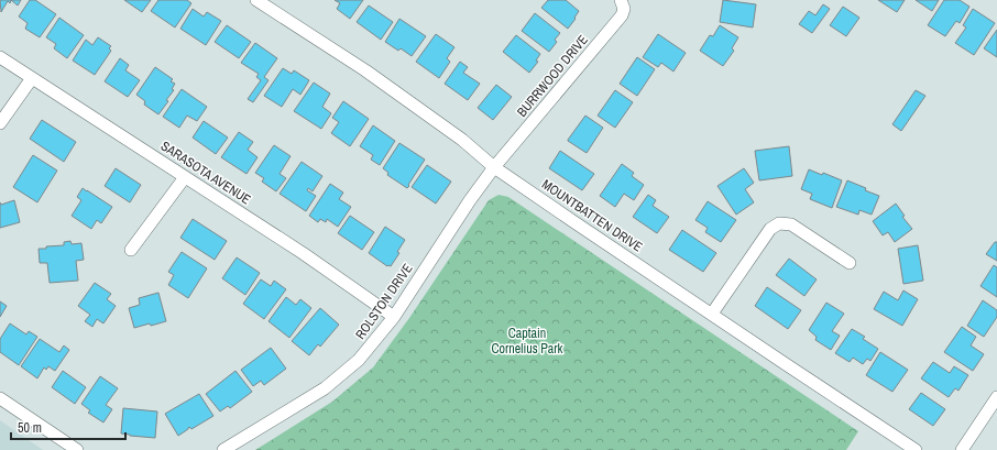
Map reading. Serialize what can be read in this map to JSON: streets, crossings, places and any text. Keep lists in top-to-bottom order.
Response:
{
  "streets": {
    "street": [
      "BURRWOOD DRIVE",
      "SARASOTA AVENUE",
      "MOUNTBATTEN DRIVE",
      "ROLSTON DRIVE"
    ]
  },
  "crossings": [
    ["BURRWOOD DRIVE", "MOUNTBATTEN DRIVE"],
    ["BURRWOOD DRIVE", "ROLSTON DRIVE"],
    ["SARASOTA AVENUE", "ROLSTON DRIVE"],
    ["MOUNTBATTEN DRIVE", "ROLSTON DRIVE"]
  ],
  "parks": ["Captain Cornelius Park"],
  "scale_bar": "50 m"
}
